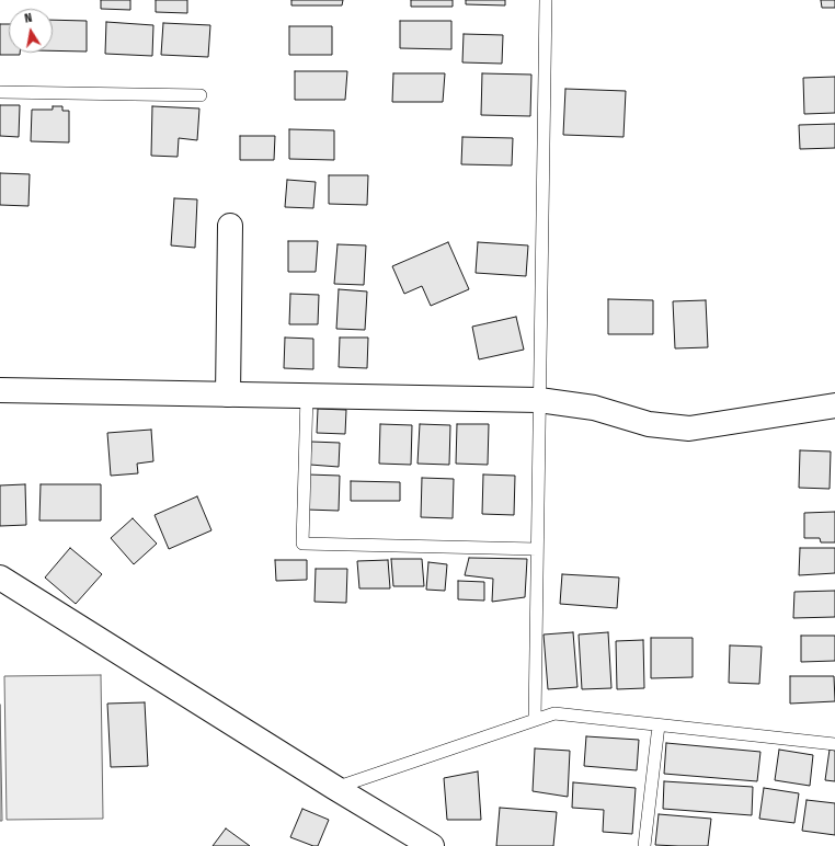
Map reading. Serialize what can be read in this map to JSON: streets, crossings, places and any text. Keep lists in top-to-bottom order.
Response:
{
  "north": "top"
}
